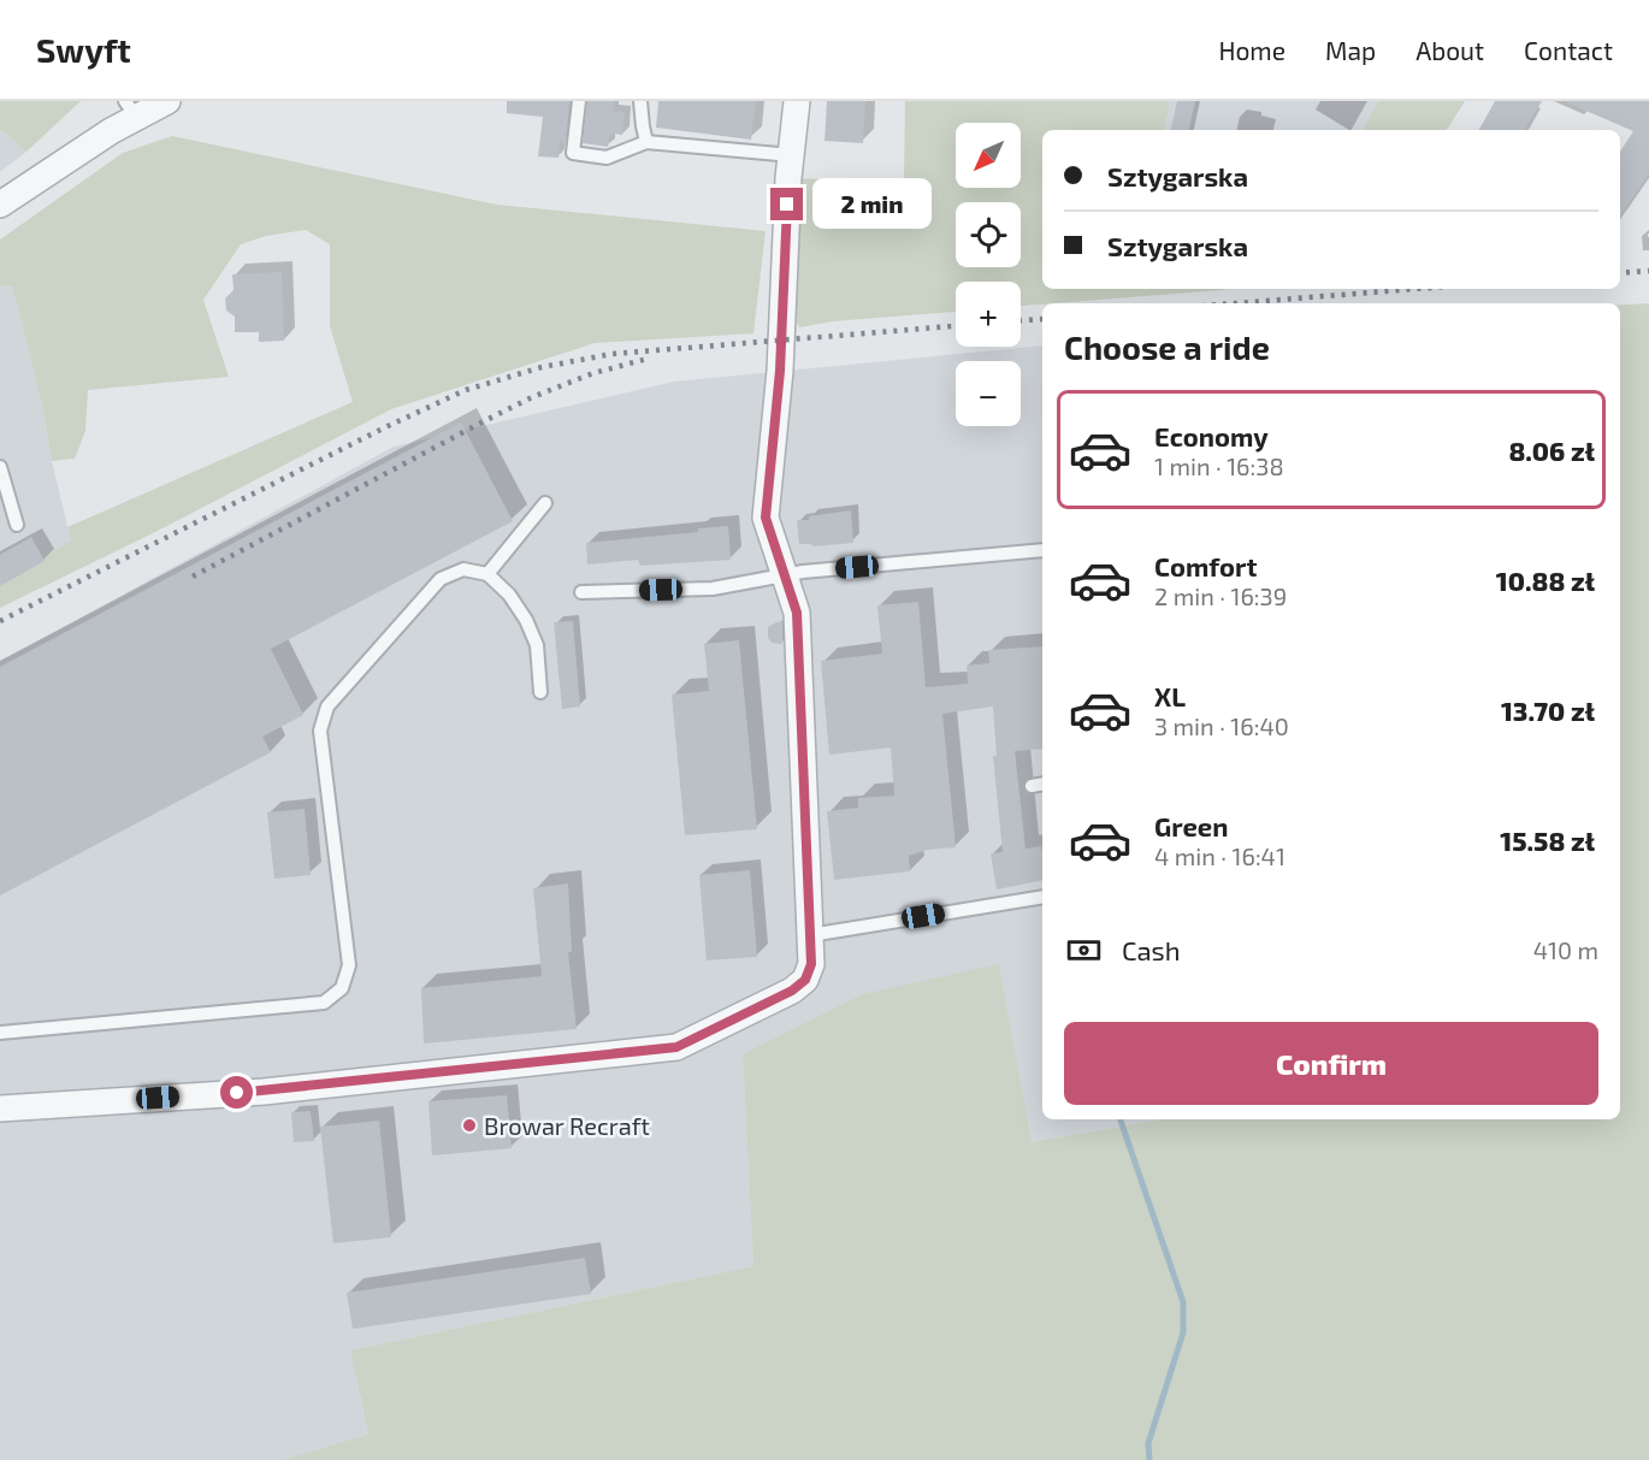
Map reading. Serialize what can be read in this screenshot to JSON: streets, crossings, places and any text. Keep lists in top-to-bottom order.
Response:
{
  "places": ["Browar Recraft"],
  "north": "bottom left",
  "page": {
    "header": "Swyft",
    "nav": [
      "Home",
      "Map",
      "About",
      "Contact"
    ],
    "map_buttons": ["+", "−"],
    "banner": ["Sztygarska", "Sztygarska"],
    "bubble": "2 min",
    "heading": "Choose a ride",
    "list": [
      {
        "name": "Economy",
        "note": "1 min · 16:38",
        "value": "8.06 zł"
      },
      {
        "name": "Comfort",
        "note": "2 min · 16:39",
        "value": "10.88 zł"
      },
      {
        "name": "XL",
        "note": "3 min · 16:40",
        "value": "13.70 zł"
      },
      {
        "name": "Green",
        "note": "4 min · 16:41",
        "value": "15.58 zł"
      }
    ],
    "pay": ["Cash", "410 m"],
    "buttons": "Confirm"
  }
}
